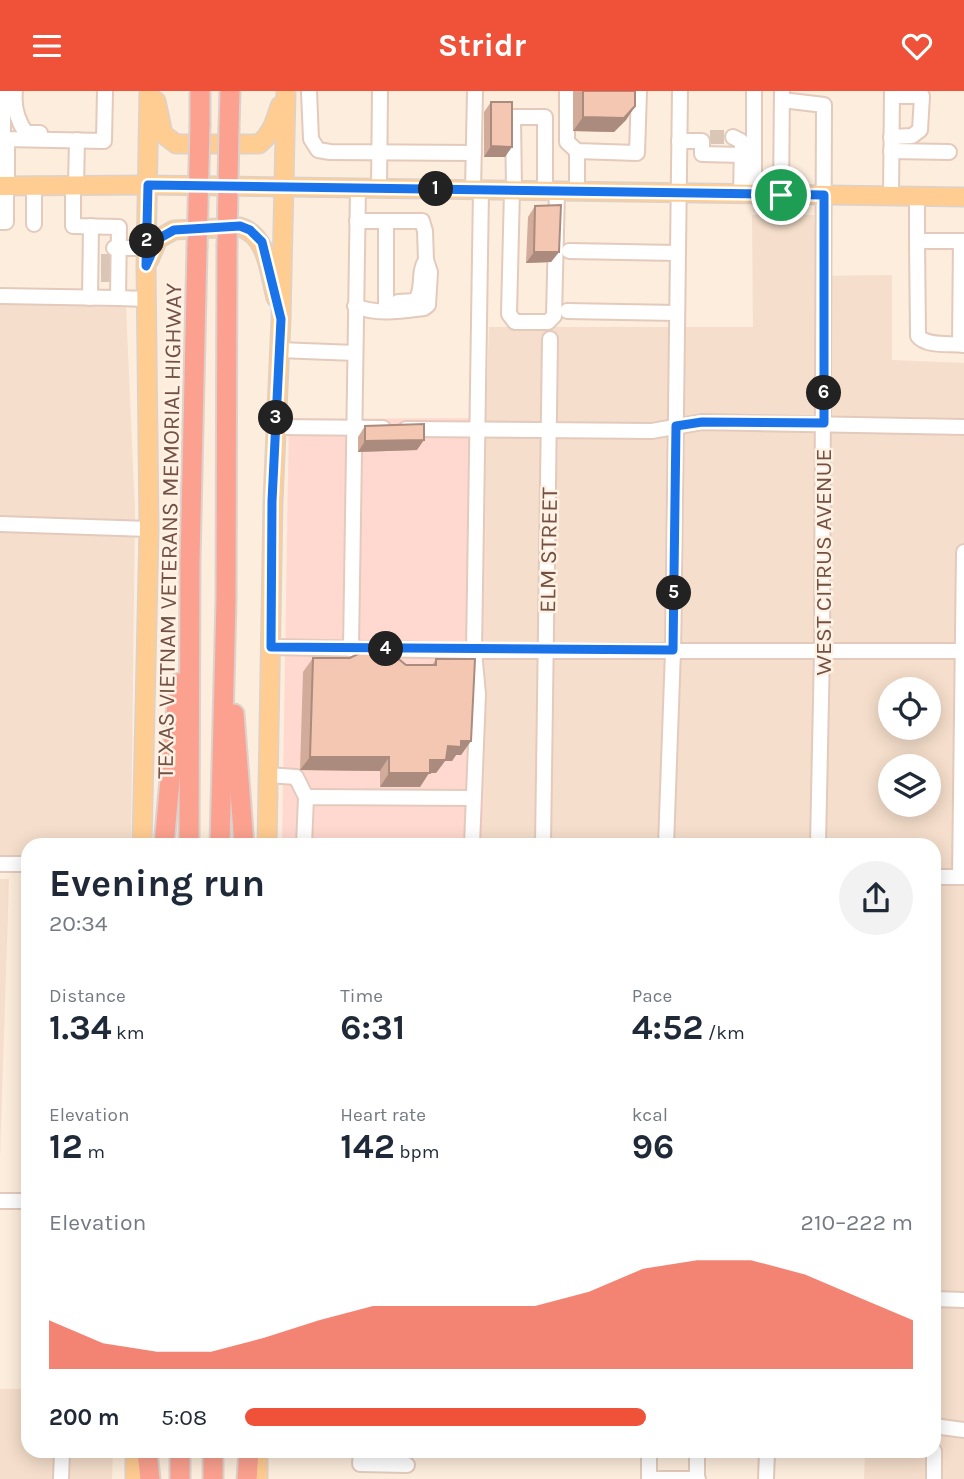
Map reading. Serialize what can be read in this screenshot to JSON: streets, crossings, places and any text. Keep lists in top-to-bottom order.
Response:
{
  "streets": {
    "highway": ["TEXAS VIETNAM VETERANS MEMORIAL HIGHWAY"],
    "street": ["ELM STREET", "WEST CITRUS AVENUE"]
  },
  "page": {
    "header": "Stridr",
    "pins": [
      "1",
      "2",
      "6",
      "3",
      "5",
      "4"
    ],
    "heading": ["Evening run", "20:34"],
    "stats": [
      ["Distance", "1.34 km"],
      ["Time", "6:31"],
      ["Pace", "4:52 /km"],
      ["Elevation", "12 m"],
      ["Heart rate", "142 bpm"],
      ["kcal", "96"]
    ],
    "chart": ["Elevation", "210–222 m"],
    "list": [
      {
        "name": "200 m",
        "note": "5:08"
      }
    ]
  }
}
